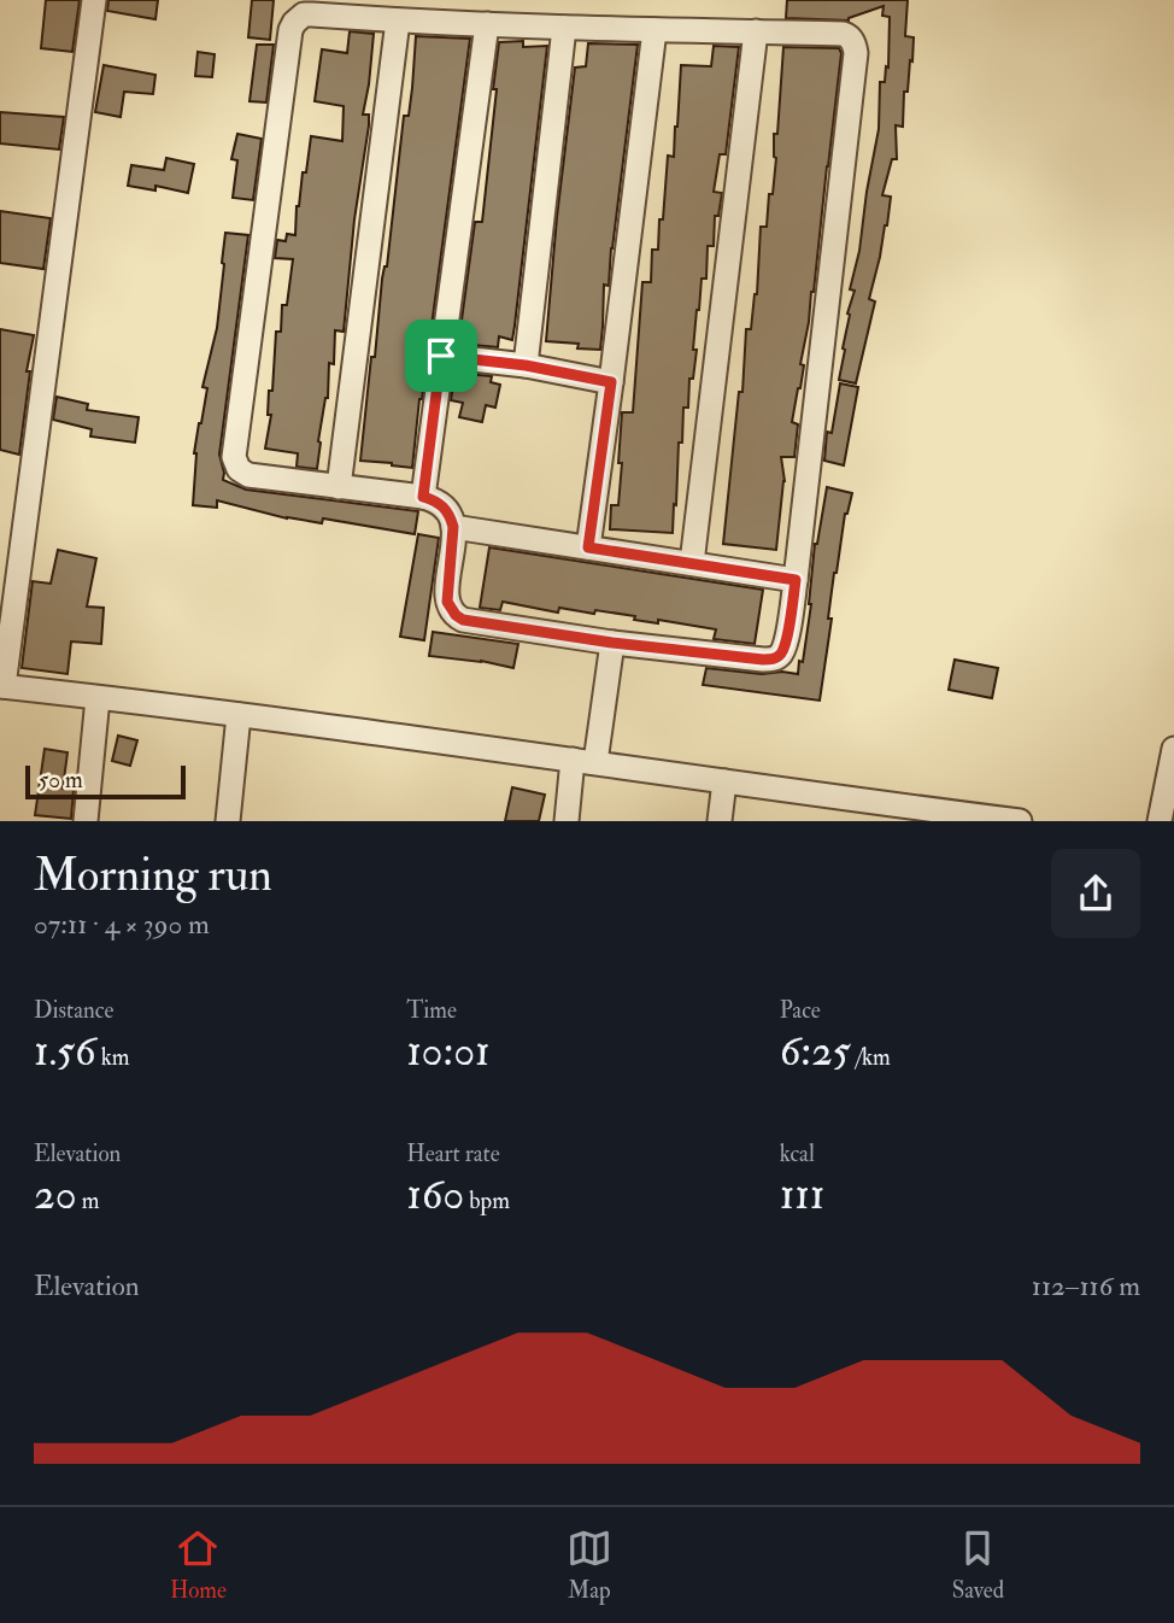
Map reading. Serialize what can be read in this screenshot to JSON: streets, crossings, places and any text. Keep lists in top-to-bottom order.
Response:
{
  "scale_bar": "50 m",
  "page": {
    "scale": "50 m",
    "heading": ["Morning run", "07:11 · 4 × 390 m"],
    "stats": [
      ["Distance", "1.56 km"],
      ["Time", "10:01"],
      ["Pace", "6:25 /km"],
      ["Elevation", "20 m"],
      ["Heart rate", "160 bpm"],
      ["kcal", "111"]
    ],
    "chart": ["Elevation", "112–116 m"],
    "tabs": ["Home", "Map", "Saved"]
  }
}
